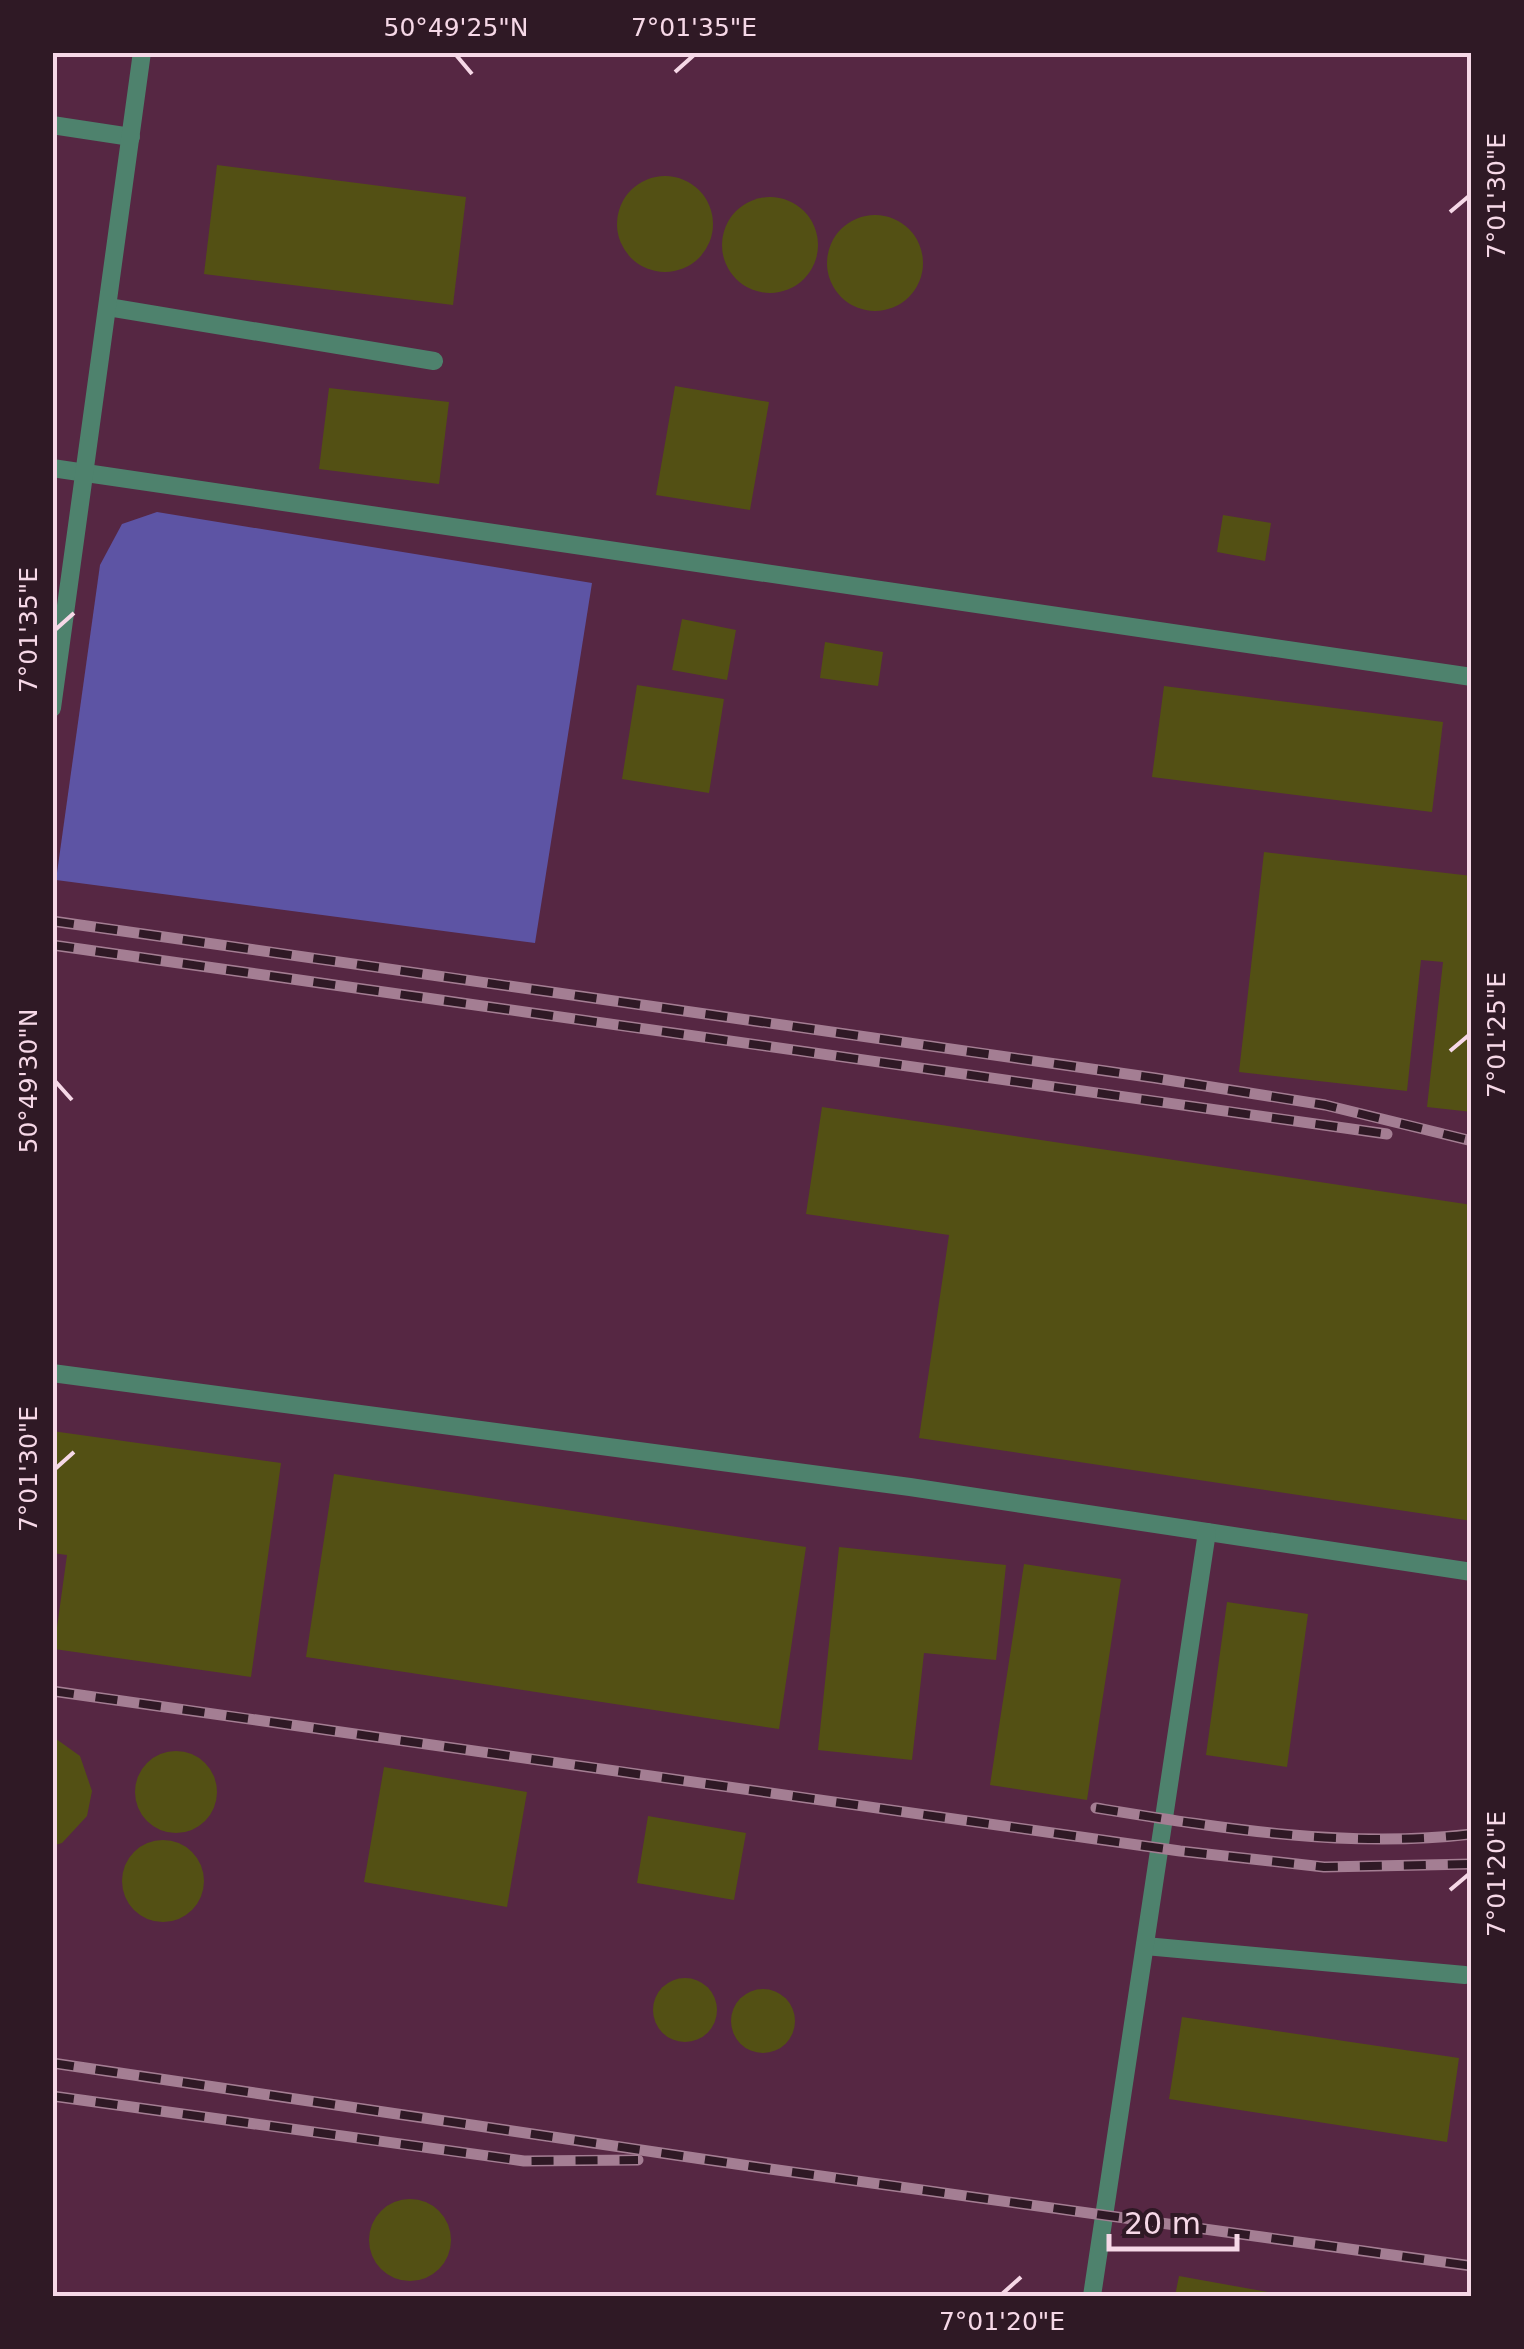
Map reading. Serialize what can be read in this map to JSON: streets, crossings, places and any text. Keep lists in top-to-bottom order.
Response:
{
  "scale_bar": "20 m",
  "coordinates": [
    "50°49'25\"N",
    "7°01'35\"E",
    "7°01'30\"E",
    "7°01'25\"E",
    "50°49'30\"N",
    "7°01'20\"E"
  ]
}
